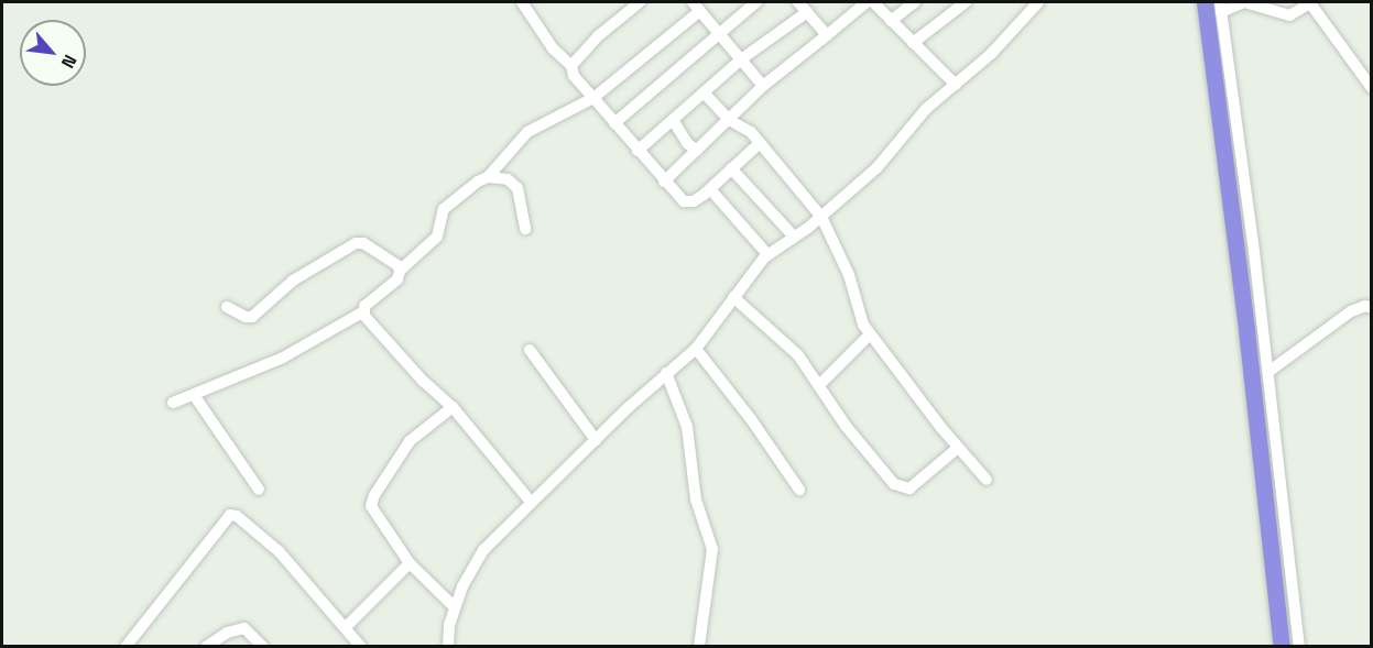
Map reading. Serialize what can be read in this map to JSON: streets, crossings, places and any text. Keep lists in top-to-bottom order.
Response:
{
  "north": "bottom right"
}
